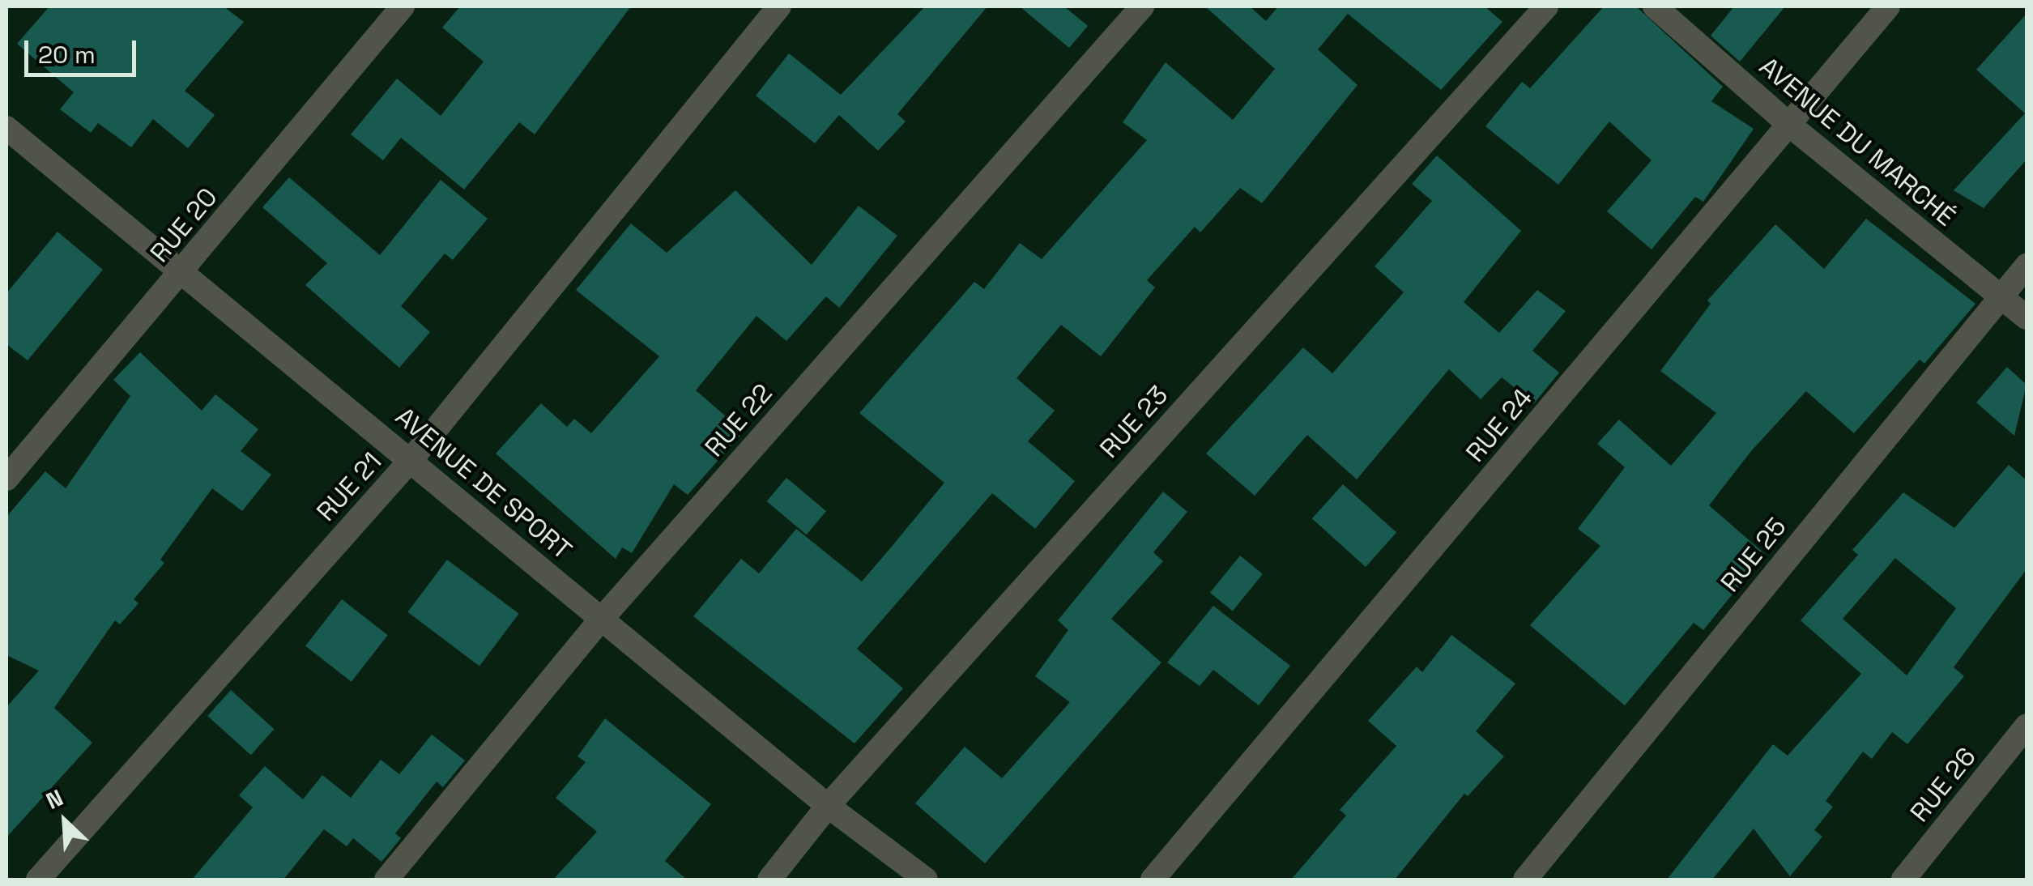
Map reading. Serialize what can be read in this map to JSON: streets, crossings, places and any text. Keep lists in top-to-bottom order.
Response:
{
  "streets": {
    "street": [
      "AVENUE DU MARCHÉ",
      "RUE 20",
      "RUE 22",
      "RUE 23",
      "RUE 24",
      "AVENUE DE SPORT",
      "RUE 21",
      "RUE 25",
      "RUE 26"
    ]
  },
  "crossings": [
    ["AVENUE DU MARCHÉ", "RUE 24"],
    ["AVENUE DU MARCHÉ", "RUE 25"],
    ["RUE 20", "AVENUE DE SPORT"],
    ["RUE 22", "AVENUE DE SPORT"],
    ["RUE 23", "AVENUE DE SPORT"],
    ["AVENUE DE SPORT", "RUE 21"]
  ],
  "scale_bar": "20 m",
  "north": "top left"
}
